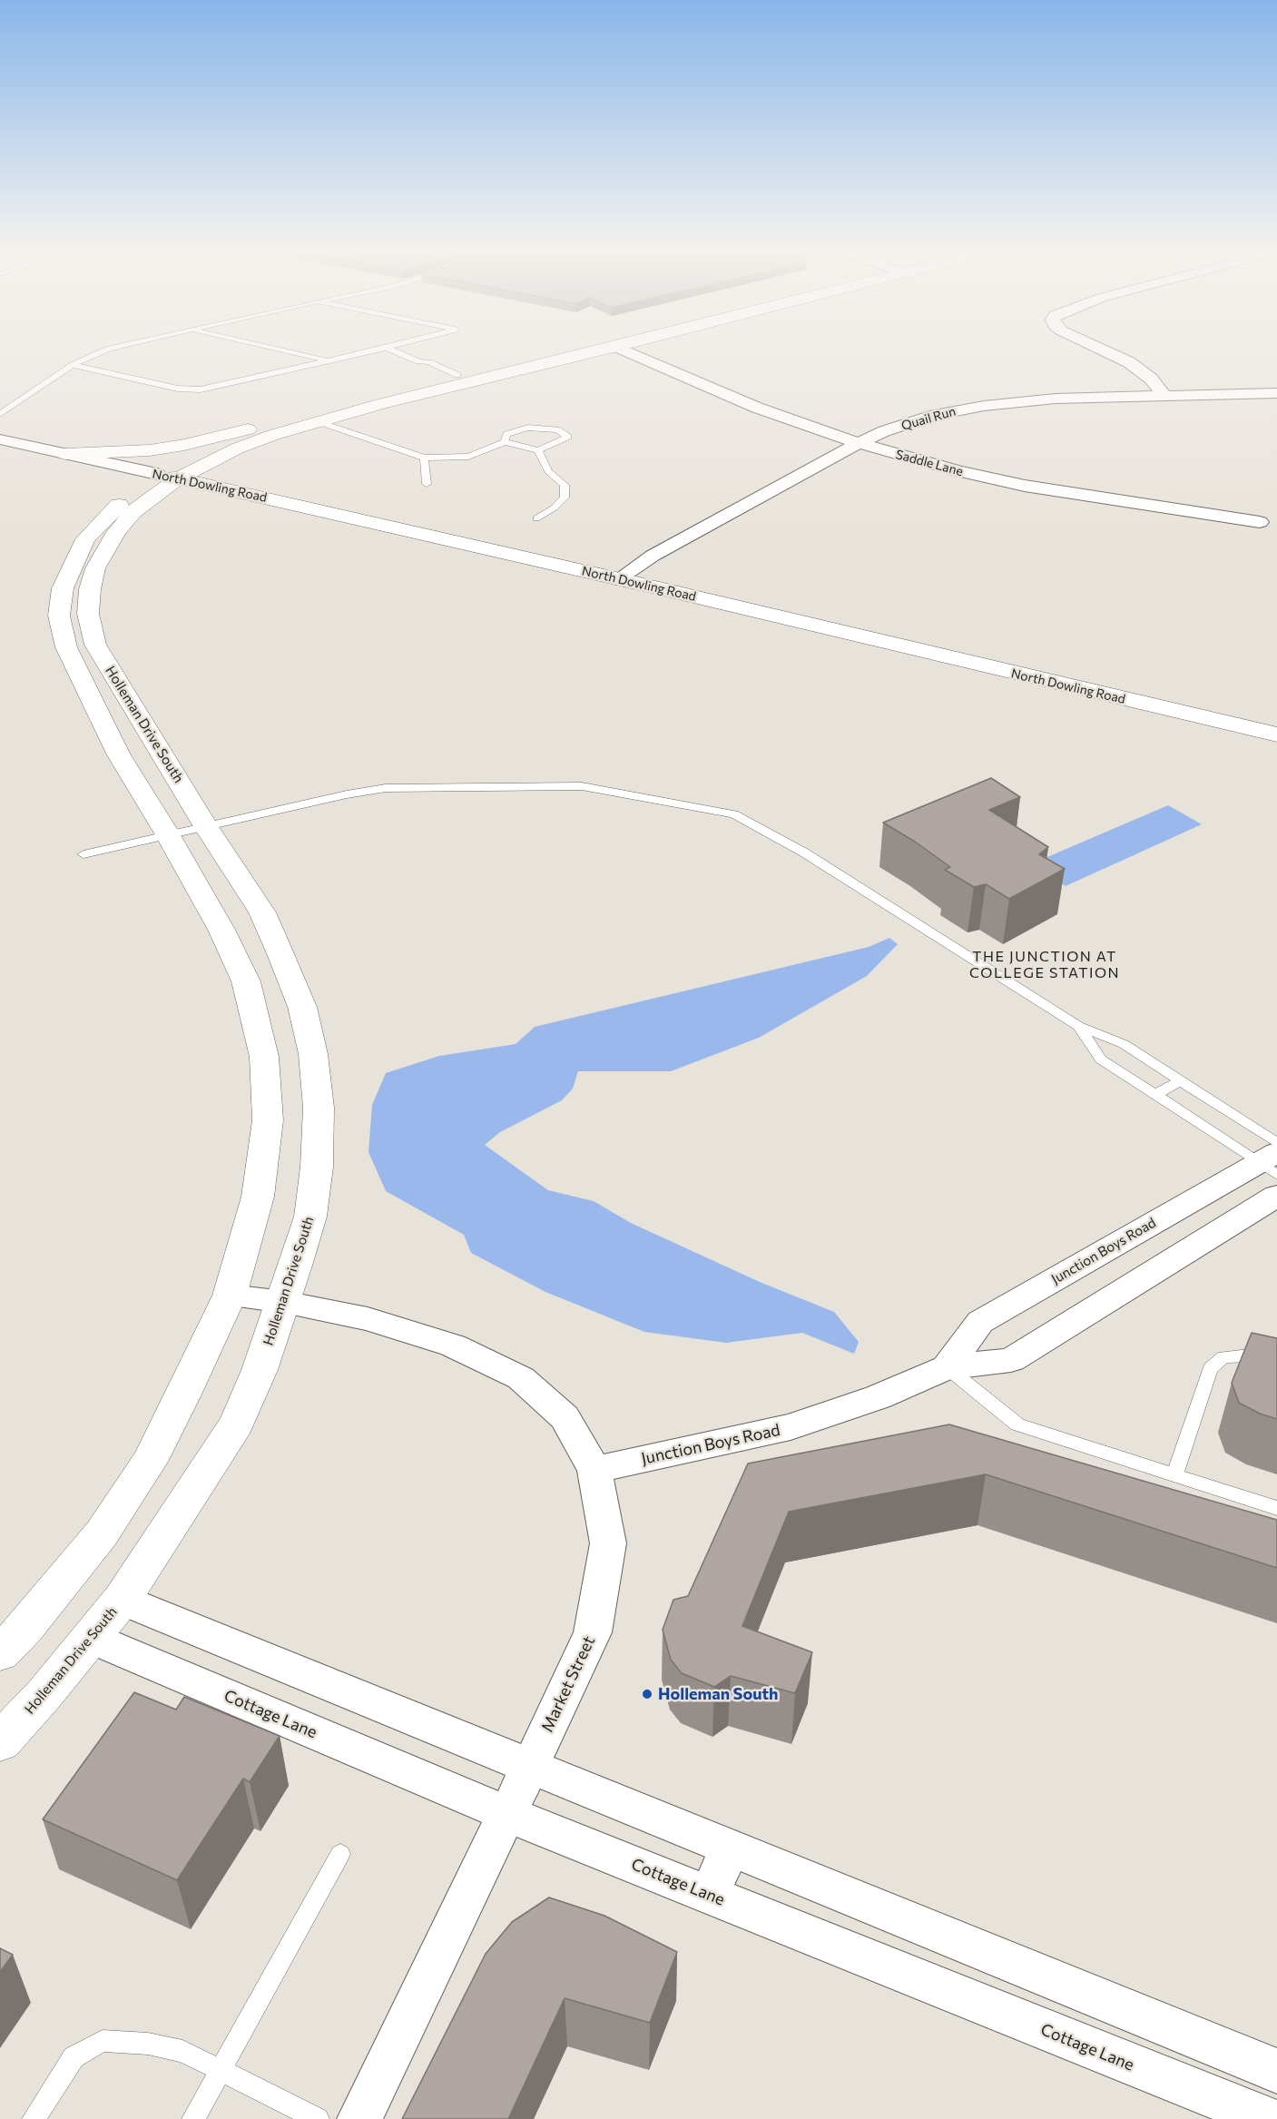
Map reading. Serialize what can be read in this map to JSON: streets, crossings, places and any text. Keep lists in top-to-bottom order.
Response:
{
  "streets": {
    "street": [
      "Quail Run",
      "Saddle Lane",
      "North Dowling Road",
      "Holleman Drive South",
      "Junction Boys Road",
      "Market Street",
      "Cottage Lane"
    ]
  },
  "crossings": [
    ["Quail Run", "Saddle Lane"],
    ["Quail Run", "North Dowling Road"],
    ["North Dowling Road", "Holleman Drive South"],
    ["Holleman Drive South", "Market Street"],
    ["Holleman Drive South", "Cottage Lane"],
    ["Junction Boys Road", "Market Street"],
    ["Market Street", "Cottage Lane"]
  ],
  "districts": ["THE JUNCTION AT COLLEGE STATION"],
  "places": ["Holleman South"]
}
